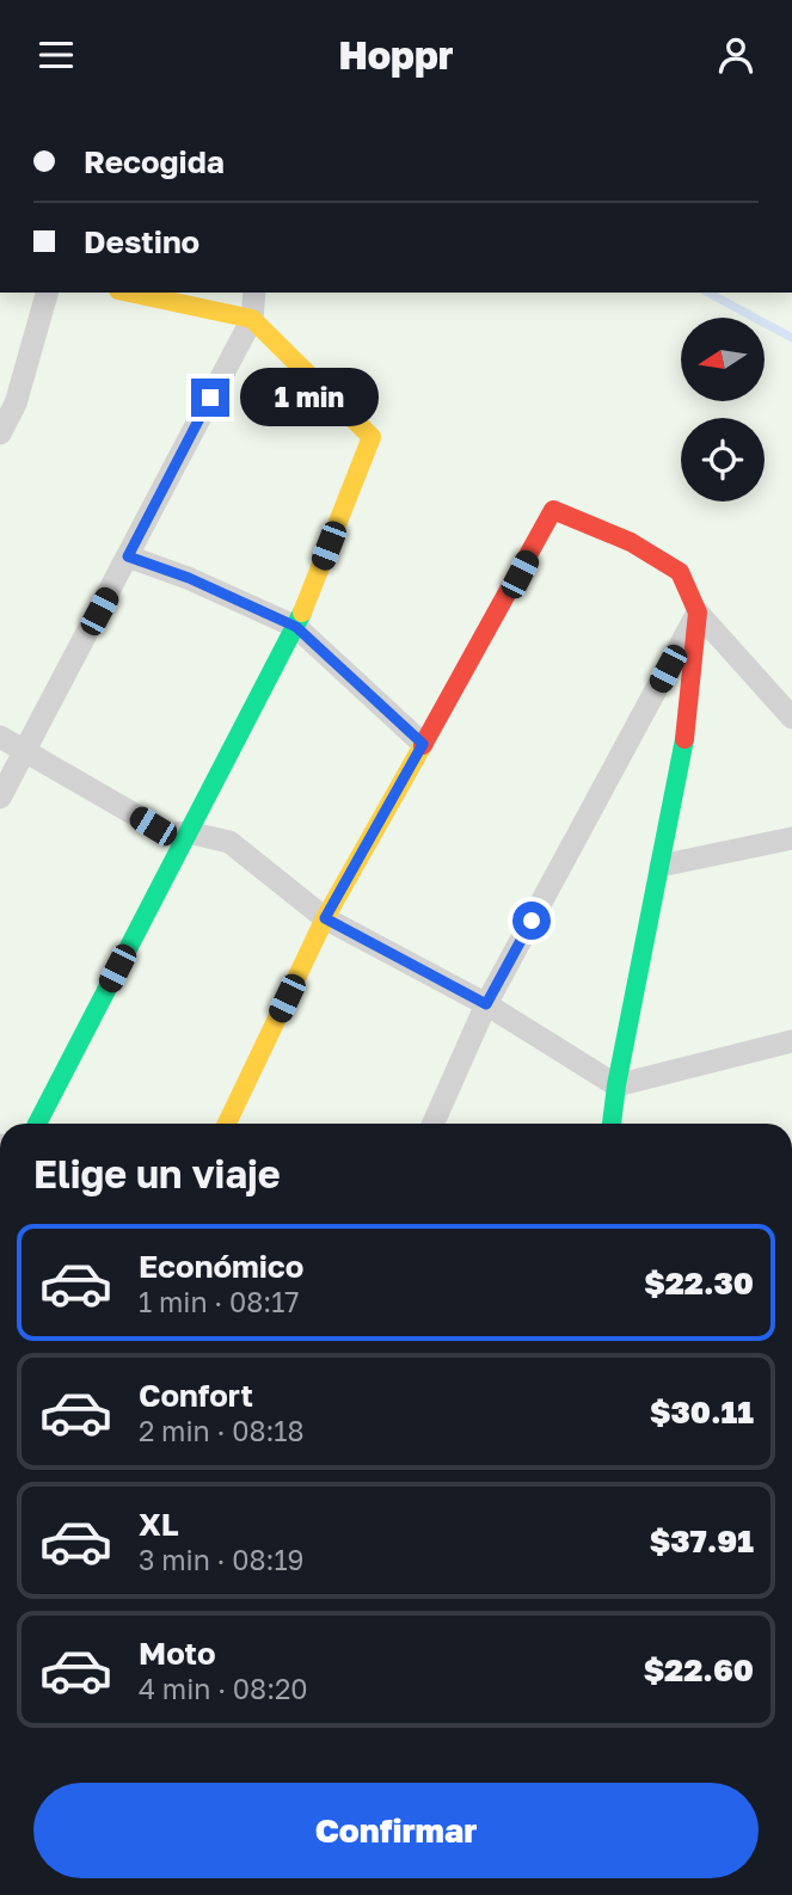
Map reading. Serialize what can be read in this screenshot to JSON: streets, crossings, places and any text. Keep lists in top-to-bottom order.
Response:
{
  "north": "left",
  "page": {
    "header": "Hoppr",
    "banner": ["Recogida", "Destino"],
    "bubble": "1 min",
    "heading": "Elige un viaje",
    "list": [
      {
        "name": "Económico",
        "note": "1 min · 08:17",
        "value": "$22.30"
      },
      {
        "name": "Confort",
        "note": "2 min · 08:18",
        "value": "$30.11"
      },
      {
        "name": "XL",
        "note": "3 min · 08:19",
        "value": "$37.91"
      },
      {
        "name": "Moto",
        "note": "4 min · 08:20",
        "value": "$22.60"
      }
    ],
    "buttons": "Confirmar"
  }
}
